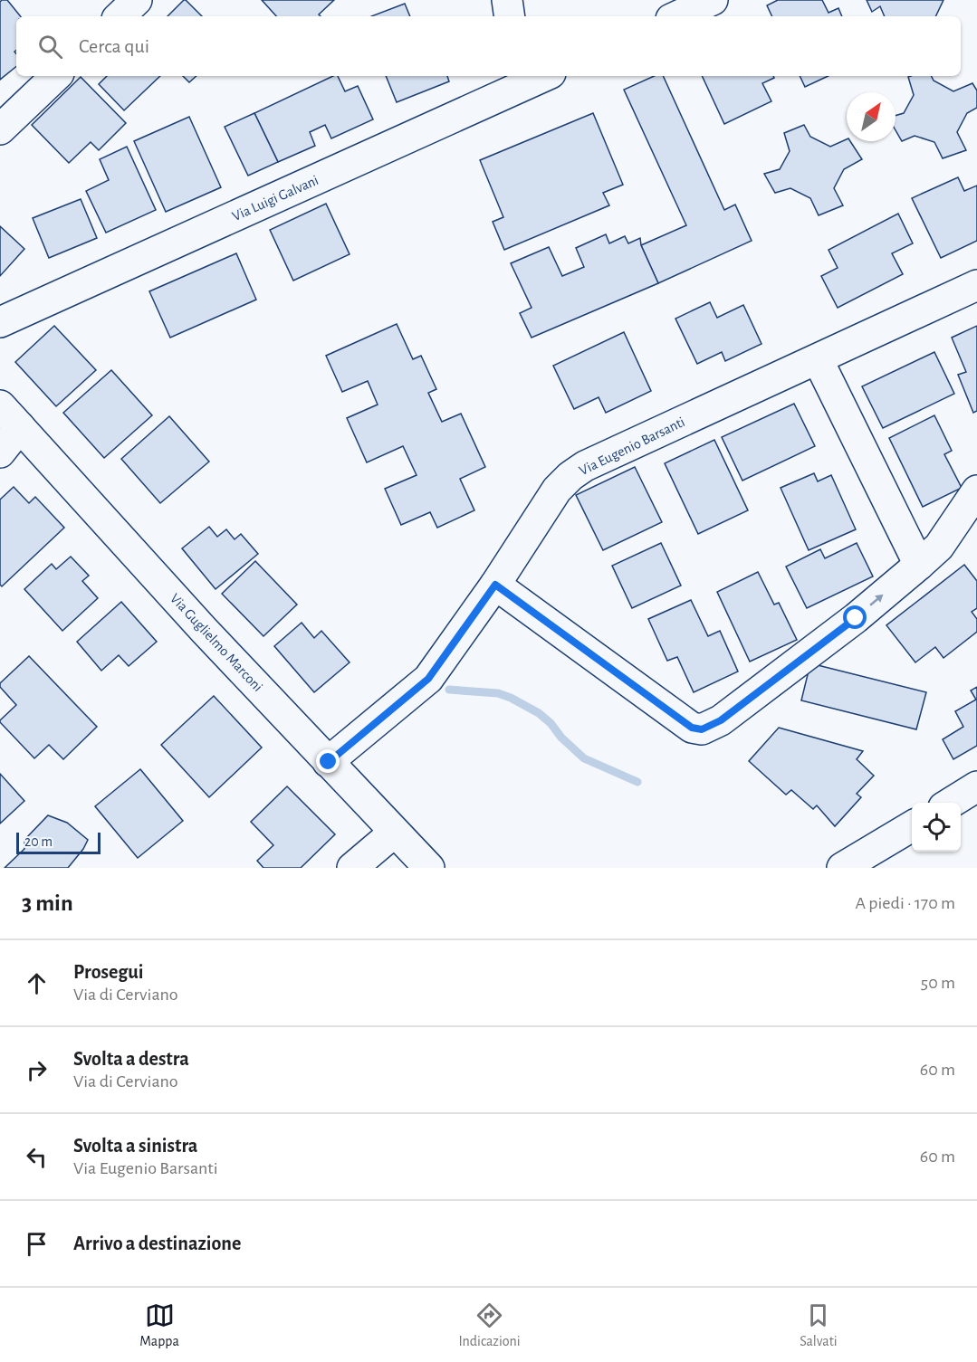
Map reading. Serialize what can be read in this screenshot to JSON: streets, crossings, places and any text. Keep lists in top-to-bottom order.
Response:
{
  "streets": {
    "street": ["Via Luigi Galvani", "Via Eugenio Barsanti", "Via Guglielmo Marconi"]
  },
  "crossings": [
    ["Via Eugenio Barsanti", "Via Guglielmo Marconi"]
  ],
  "scale_bar": "20 m",
  "north": "top right",
  "page": {
    "search": "Cerca qui",
    "scale": "20 m",
    "heading": ["3 min", "A piedi · 170 m"],
    "list": [
      ["Prosegui", "Via di Cerviano", "50 m"],
      ["Svolta a destra", "Via di Cerviano", "60 m"],
      ["Svolta a sinistra", "Via Eugenio Barsanti", "60 m"],
      "Arrivo a destinazione"
    ],
    "nav": ["Mappa", "Indicazioni", "Salvati"]
  }
}
